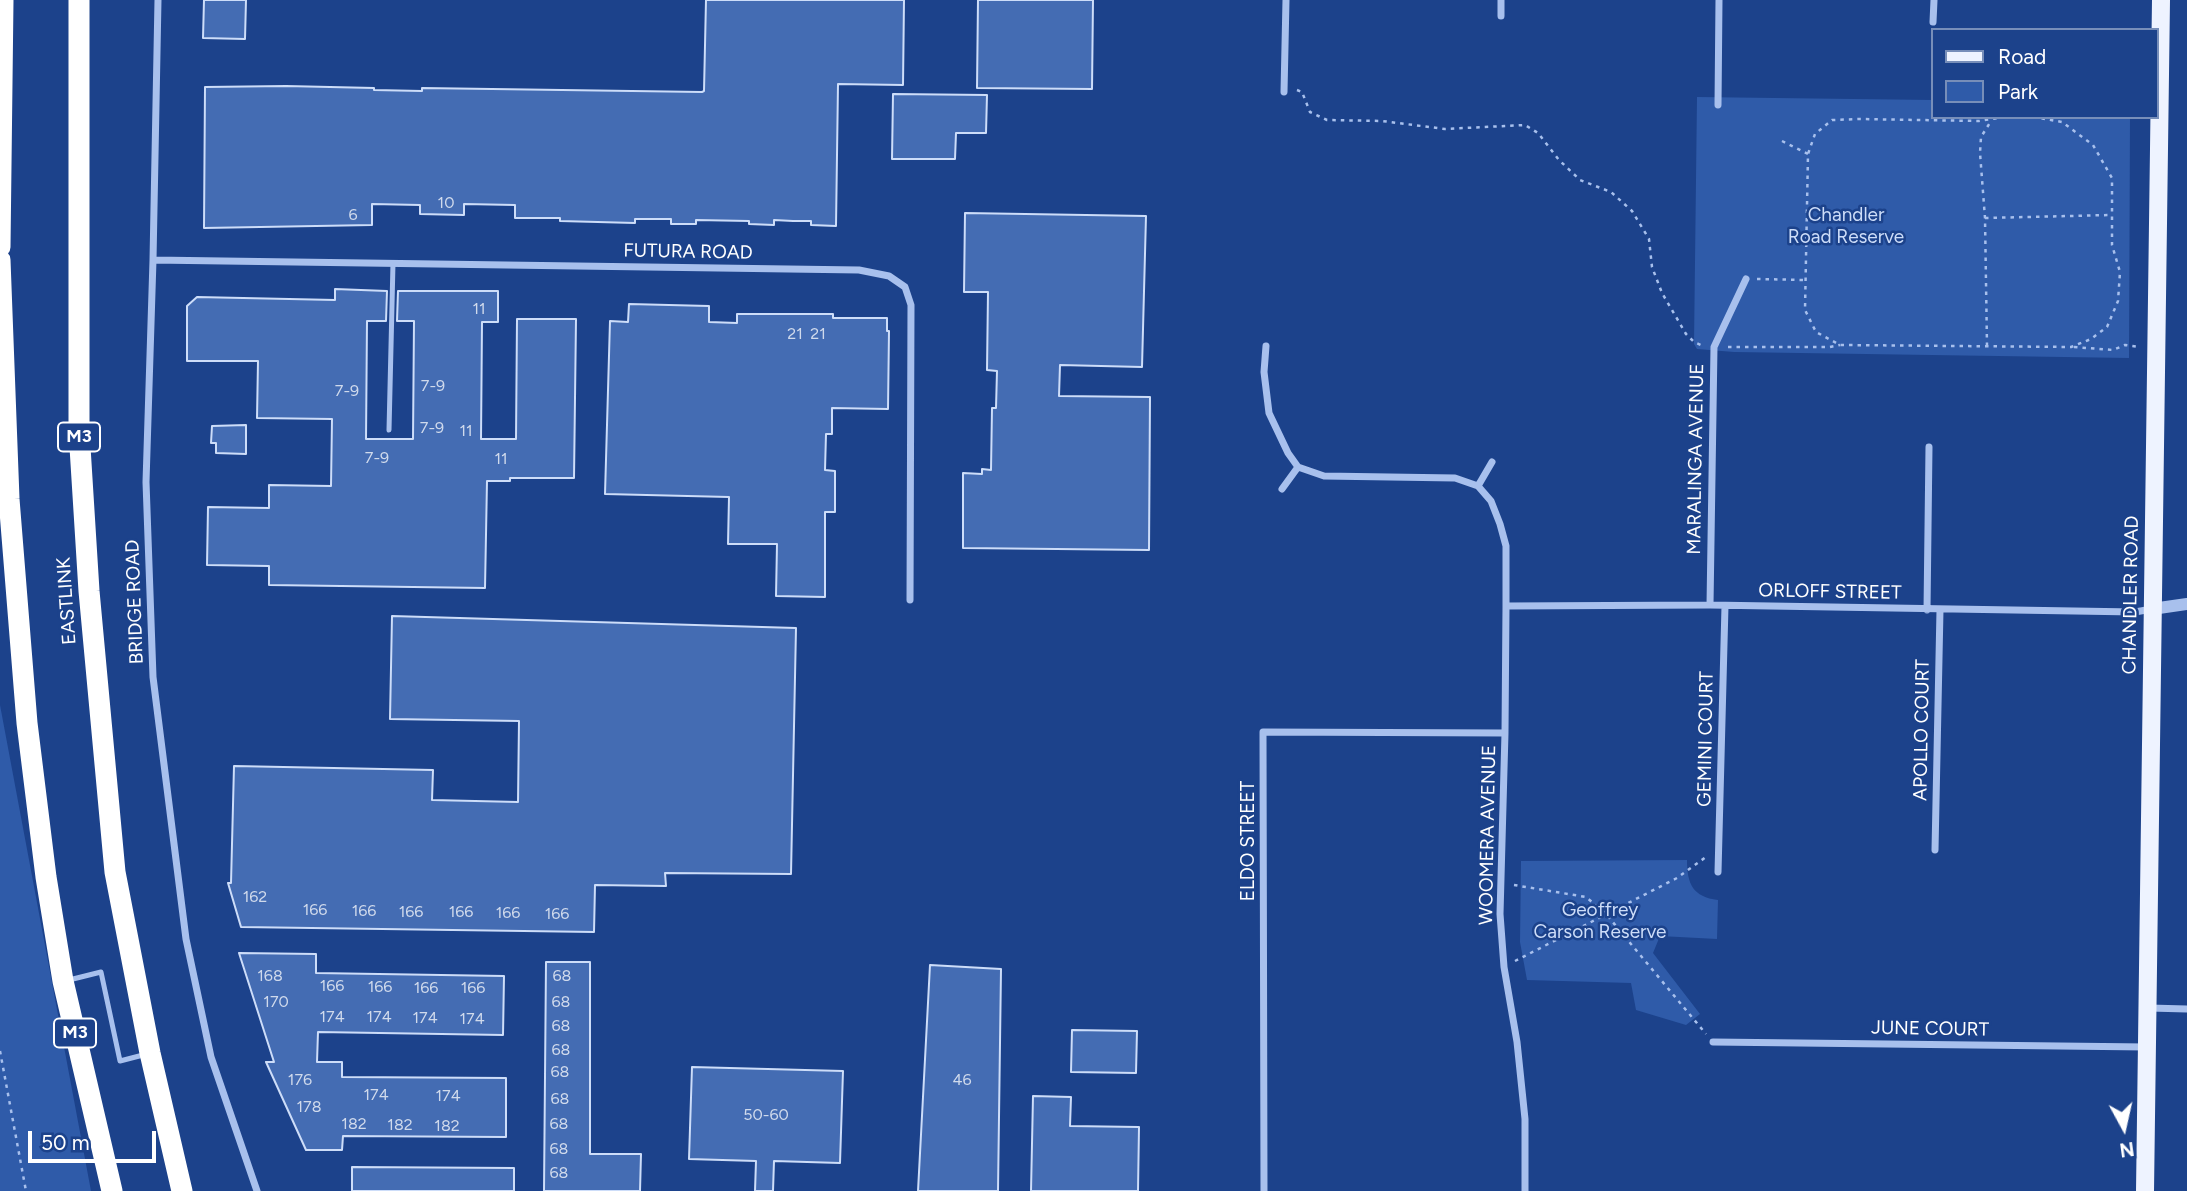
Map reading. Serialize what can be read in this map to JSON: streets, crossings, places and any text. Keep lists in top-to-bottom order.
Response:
{
  "streets": {
    "highway": ["M3", "EASTLINK"],
    "main road": ["CHANDLER ROAD"],
    "street": [
      "FUTURA ROAD",
      "MARALINGA AVENUE",
      "ORLOFF STREET",
      "BRIDGE ROAD",
      "APOLLO COURT",
      "GEMINI COURT",
      "WOOMERA AVENUE",
      "ELDO STREET",
      "JUNE COURT"
    ]
  },
  "crossings": [
    ["FUTURA ROAD", "BRIDGE ROAD"],
    ["MARALINGA AVENUE", "ORLOFF STREET"],
    ["ORLOFF STREET", "CHANDLER ROAD"],
    ["ORLOFF STREET", "APOLLO COURT"],
    ["ORLOFF STREET", "GEMINI COURT"],
    ["ORLOFF STREET", "WOOMERA AVENUE"],
    ["CHANDLER ROAD", "JUNE COURT"],
    ["WOOMERA AVENUE", "ELDO STREET"]
  ],
  "parks": ["Chandler Road Reserve", "Geoffrey Carson Reserve"],
  "house_numbers": [
    "10",
    "6",
    "11",
    "21",
    "21",
    "7-9",
    "7-9",
    "7-9",
    "11",
    "7-9",
    "11",
    "162",
    "166",
    "166",
    "166",
    "166",
    "166",
    "166",
    "168",
    "68",
    "166",
    "166",
    "166",
    "166",
    "170",
    "68",
    "174",
    "174",
    "174",
    "174",
    "68",
    "68",
    "68",
    "176",
    "46",
    "174",
    "174",
    "68",
    "178",
    "50-60",
    "182",
    "68",
    "182",
    "182",
    "68",
    "68"
  ],
  "legend": ["Road", "Park"],
  "scale_bar": "50 m",
  "north": "bottom"
}
